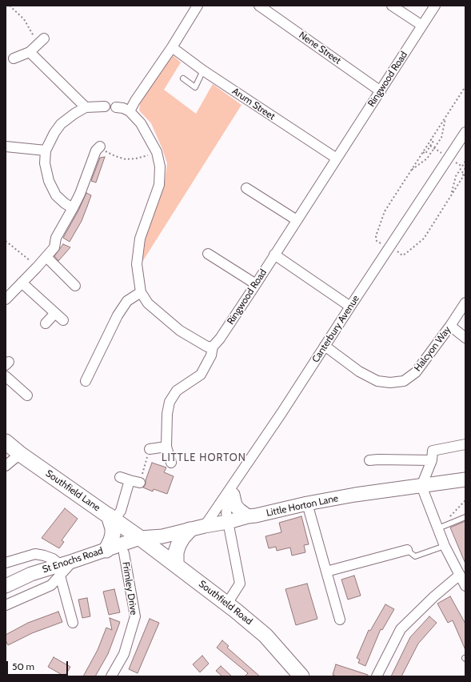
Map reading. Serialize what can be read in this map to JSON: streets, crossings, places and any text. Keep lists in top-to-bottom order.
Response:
{
  "streets": {
    "main road": ["Southfield Lane", "Southfield Road"],
    "street": [
      "Nene Street",
      "Ringwood Road",
      "Arum Street",
      "Canterbury Avenue",
      "Halcyon Way",
      "Little Horton Lane",
      "St Enochs Road",
      "Frimley Drive"
    ]
  },
  "crossings": [
    ["Nene Street", "Ringwood Road"],
    ["Ringwood Road", "Arum Street"],
    ["Canterbury Avenue", "Halcyon Way"],
    ["Canterbury Avenue", "Little Horton Lane"],
    ["Southfield Lane", "Little Horton Lane"],
    ["Southfield Lane", "St Enochs Road"],
    ["Southfield Lane", "Southfield Road"],
    ["Little Horton Lane", "St Enochs Road"],
    ["Little Horton Lane", "Southfield Road"],
    ["St Enochs Road", "Southfield Road"]
  ],
  "districts": ["LITTLE HORTON"],
  "scale_bar": "50 m"
}
